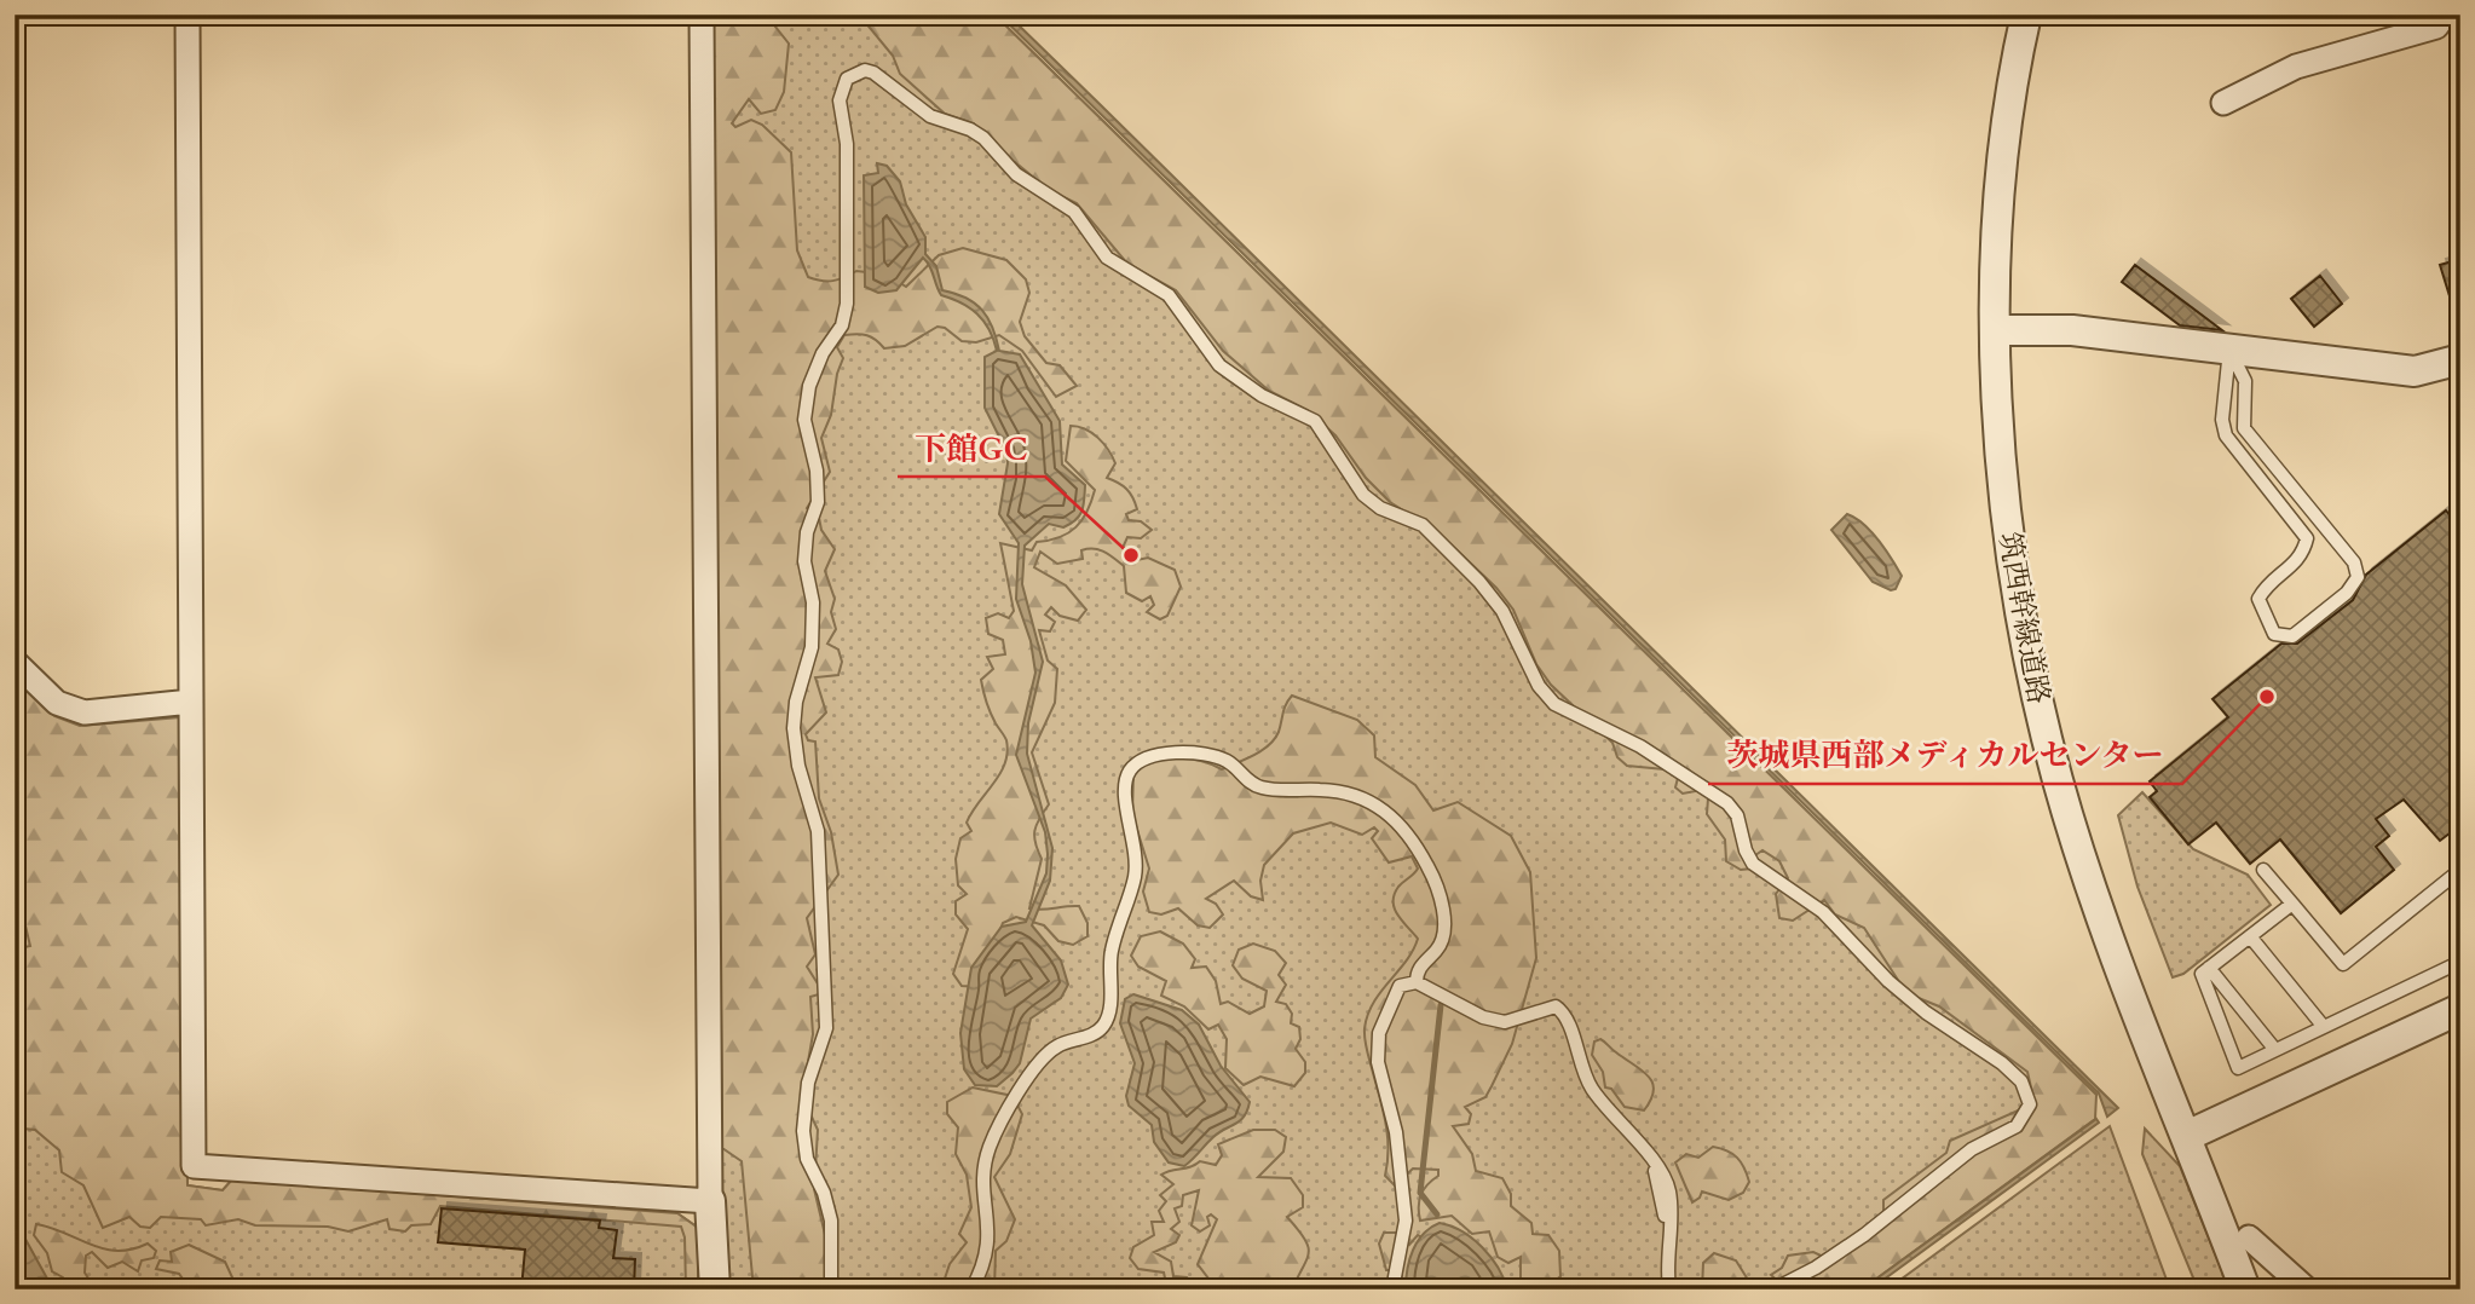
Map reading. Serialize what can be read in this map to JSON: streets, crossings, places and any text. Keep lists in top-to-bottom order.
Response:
{
  "streets": {
    "street": ["筑西幹線道路"]
  },
  "places": ["下館GC", "茨城県西部メディカルセンター"]
}
